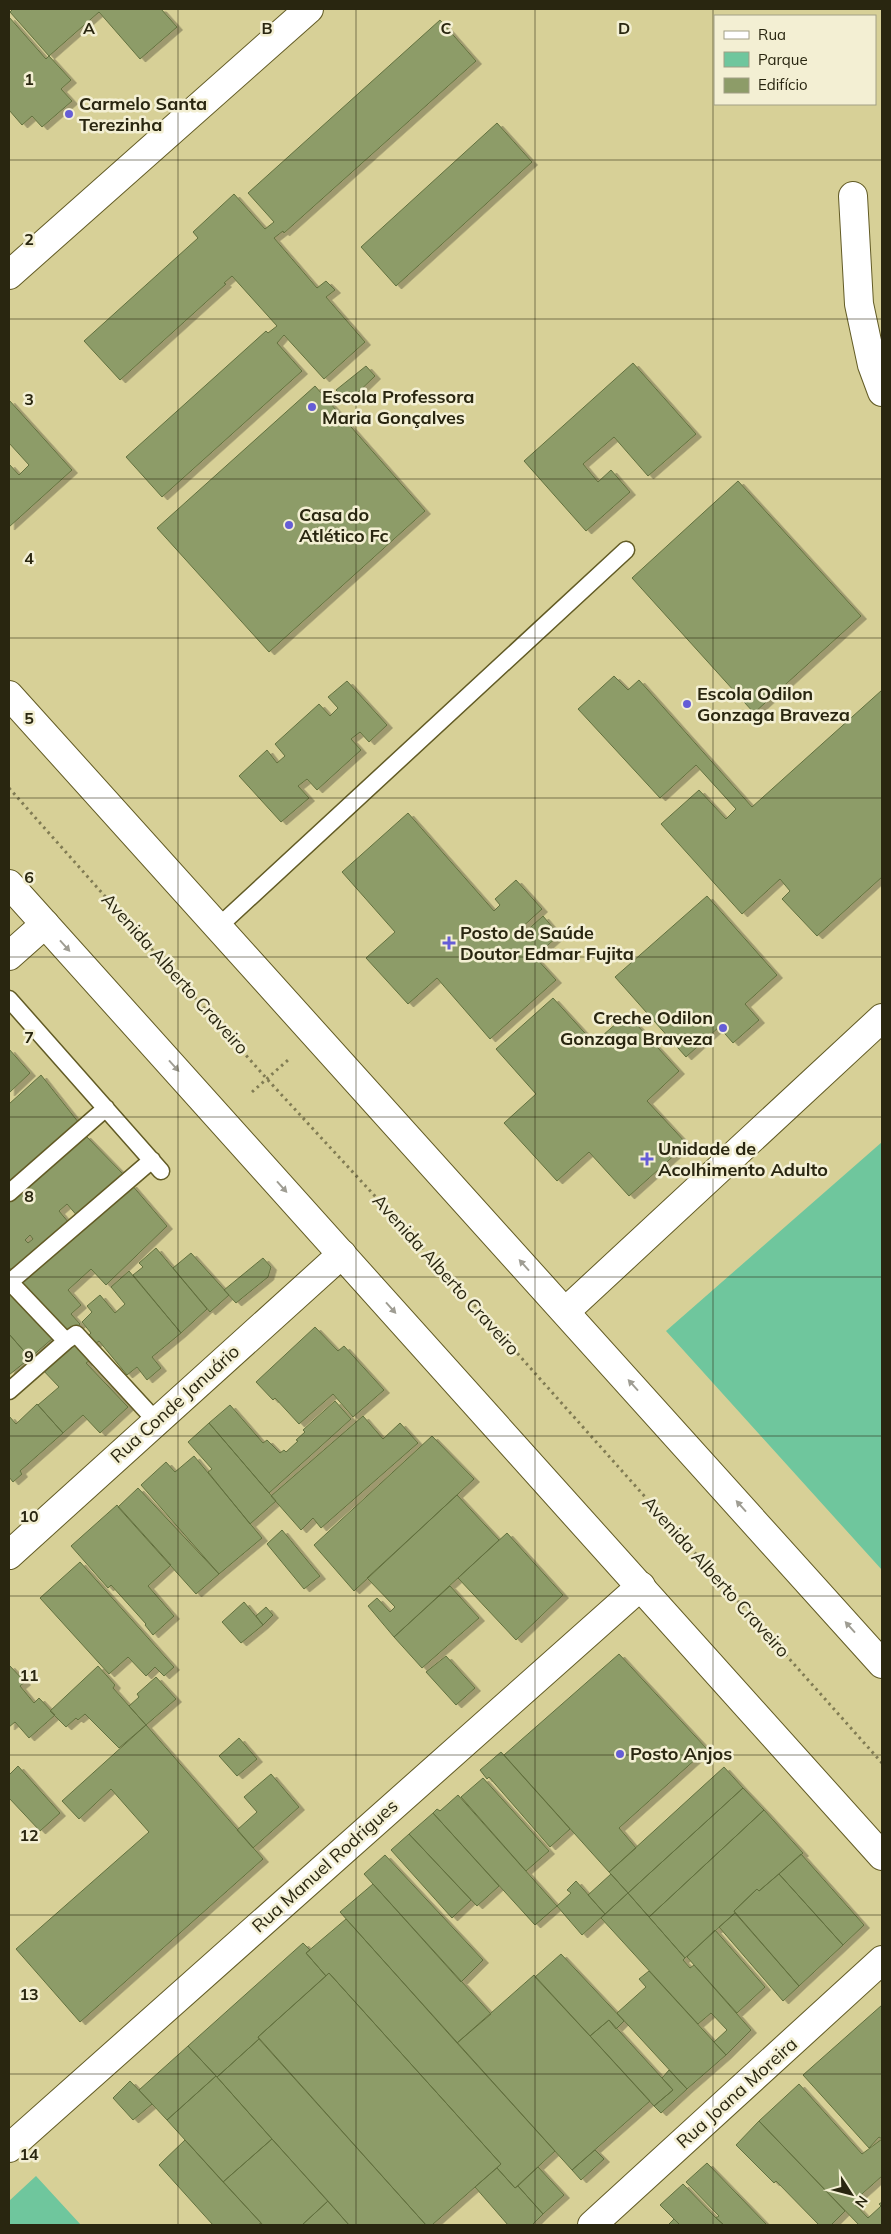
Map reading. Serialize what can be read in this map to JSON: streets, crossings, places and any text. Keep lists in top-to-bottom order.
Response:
{
  "streets": {
    "street": ["Rua Conde Januário", "Rua Manuel Rodrigues", "Rua Joana Moreira"],
    "path": ["Avenida Alberto Craveiro"]
  },
  "places": {
    "other": [
      "Carmelo Santa Terezinha",
      "Escola Professora Maria Gonçalves",
      "Casa do Atlético Fc",
      "Escola Odilon Gonzaga Braveza",
      "Creche Odilon Gonzaga Braveza",
      "Posto Anjos"
    ],
    "health": ["Posto de Saúde Doutor Edmar Fujita", "Unidade de Acolhimento Adulto"]
  },
  "legend": ["Rua", "Parque", "Edifício"],
  "north": "bottom right",
  "grid": {
    "columns": [
      "A",
      "B",
      "C",
      "D"
    ],
    "rows": [
      "1",
      "2",
      "3",
      "4",
      "5",
      "6",
      "7",
      "8",
      "9",
      "10",
      "11",
      "12",
      "13",
      "14"
    ]
  }
}
